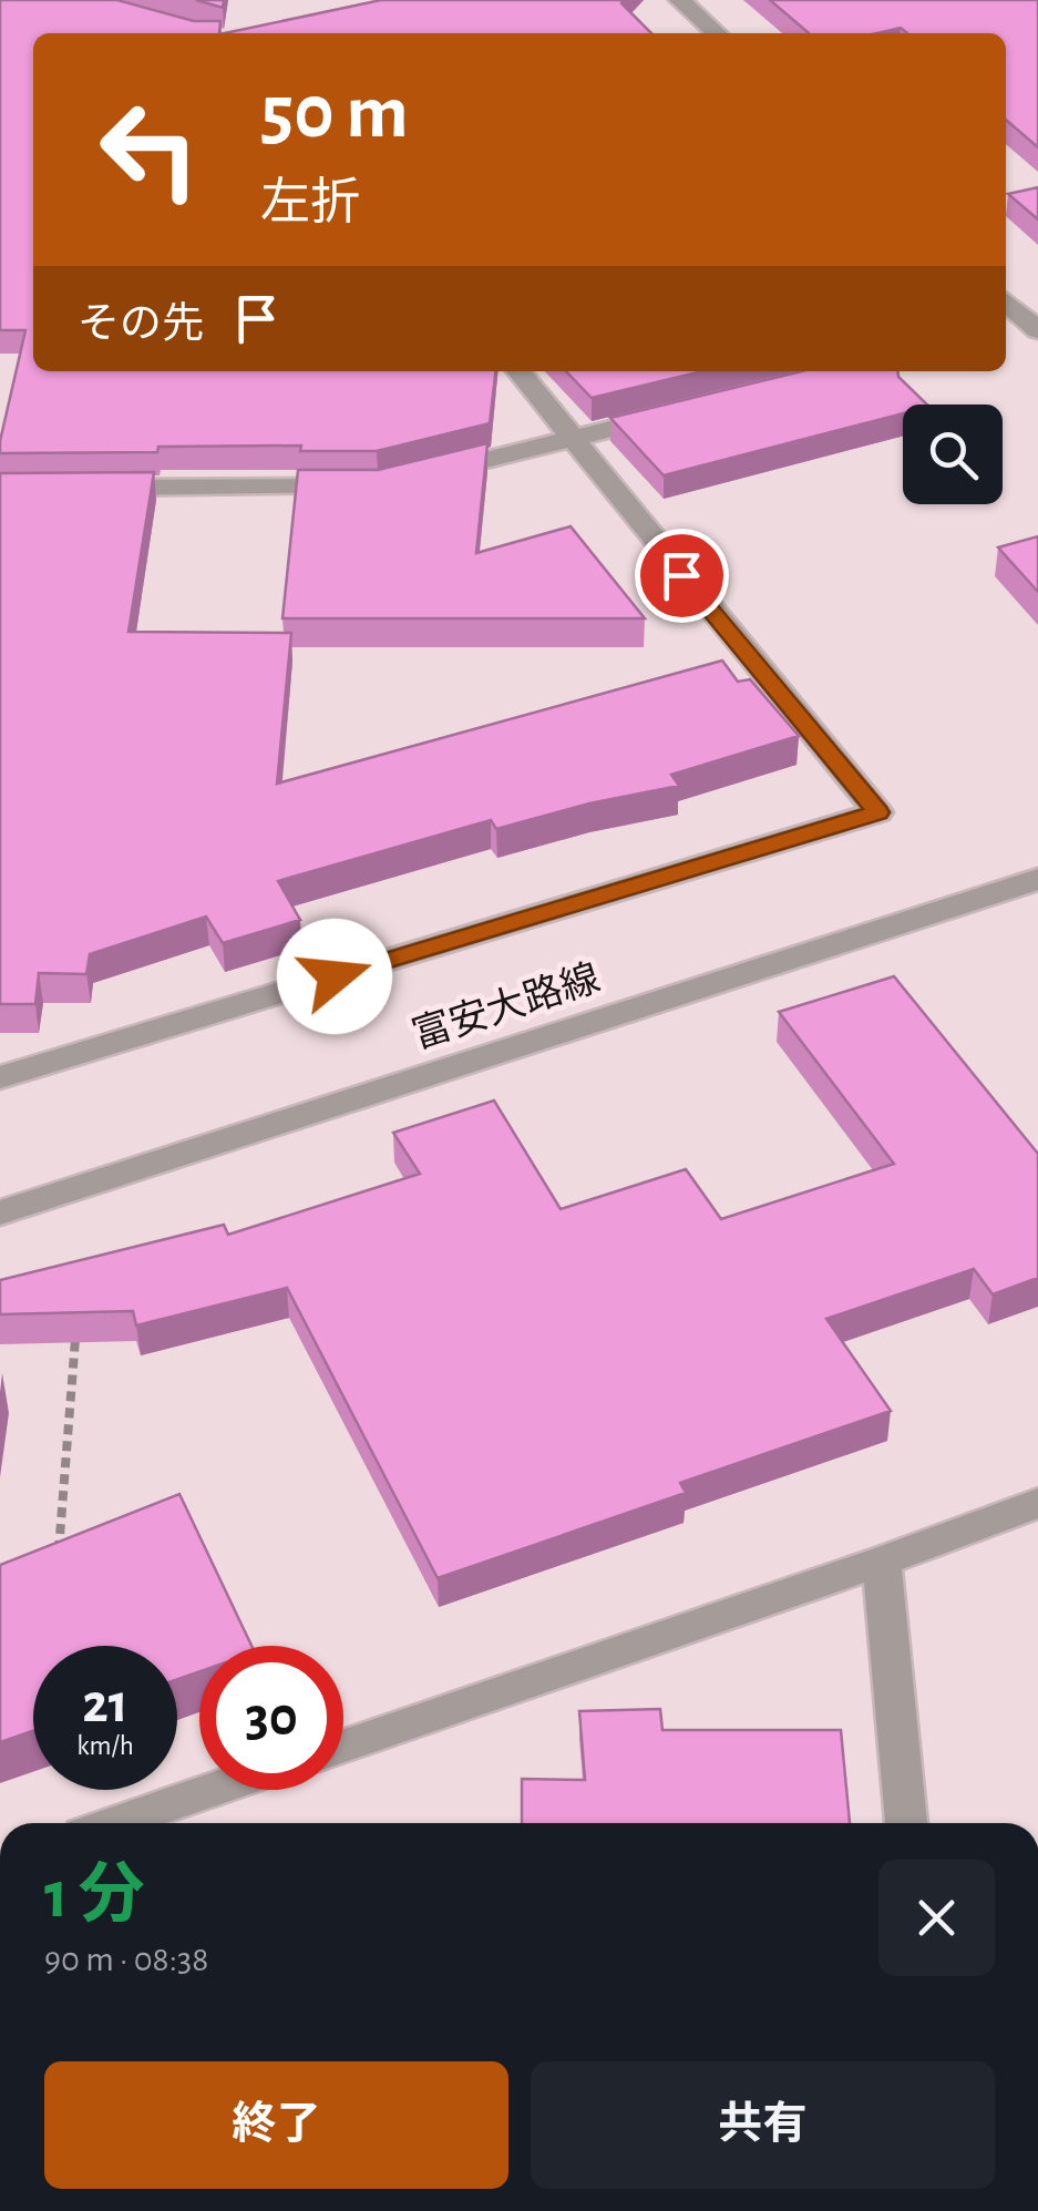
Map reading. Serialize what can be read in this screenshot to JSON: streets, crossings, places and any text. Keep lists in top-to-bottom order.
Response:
{
  "streets": {
    "street": ["富安大路線"]
  },
  "page": {
    "turn": ["50 m", "左折"],
    "then": "その先",
    "speed": "21 km/h",
    "limit": "30",
    "heading": ["1 分", "90 m · 08:38"],
    "buttons": ["終了", "共有"]
  }
}
